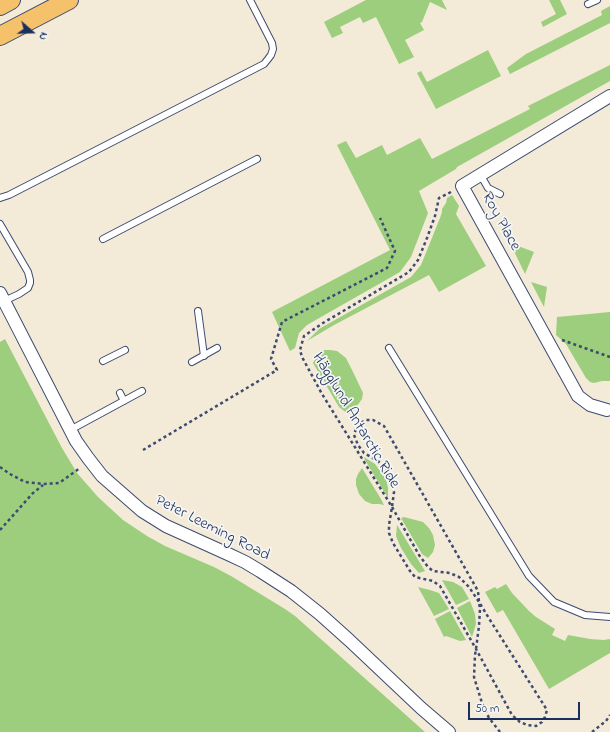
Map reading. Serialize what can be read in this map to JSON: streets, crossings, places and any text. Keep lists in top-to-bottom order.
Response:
{
  "streets": {
    "street": ["Roy Place", "Peter Leeming Road"],
    "path": ["Hägglund Antarctic Ride"]
  },
  "crossings": [
    ["Roy Place", "Hägglund Antarctic Ride"]
  ],
  "scale_bar": "50 m",
  "north": "right"
}
